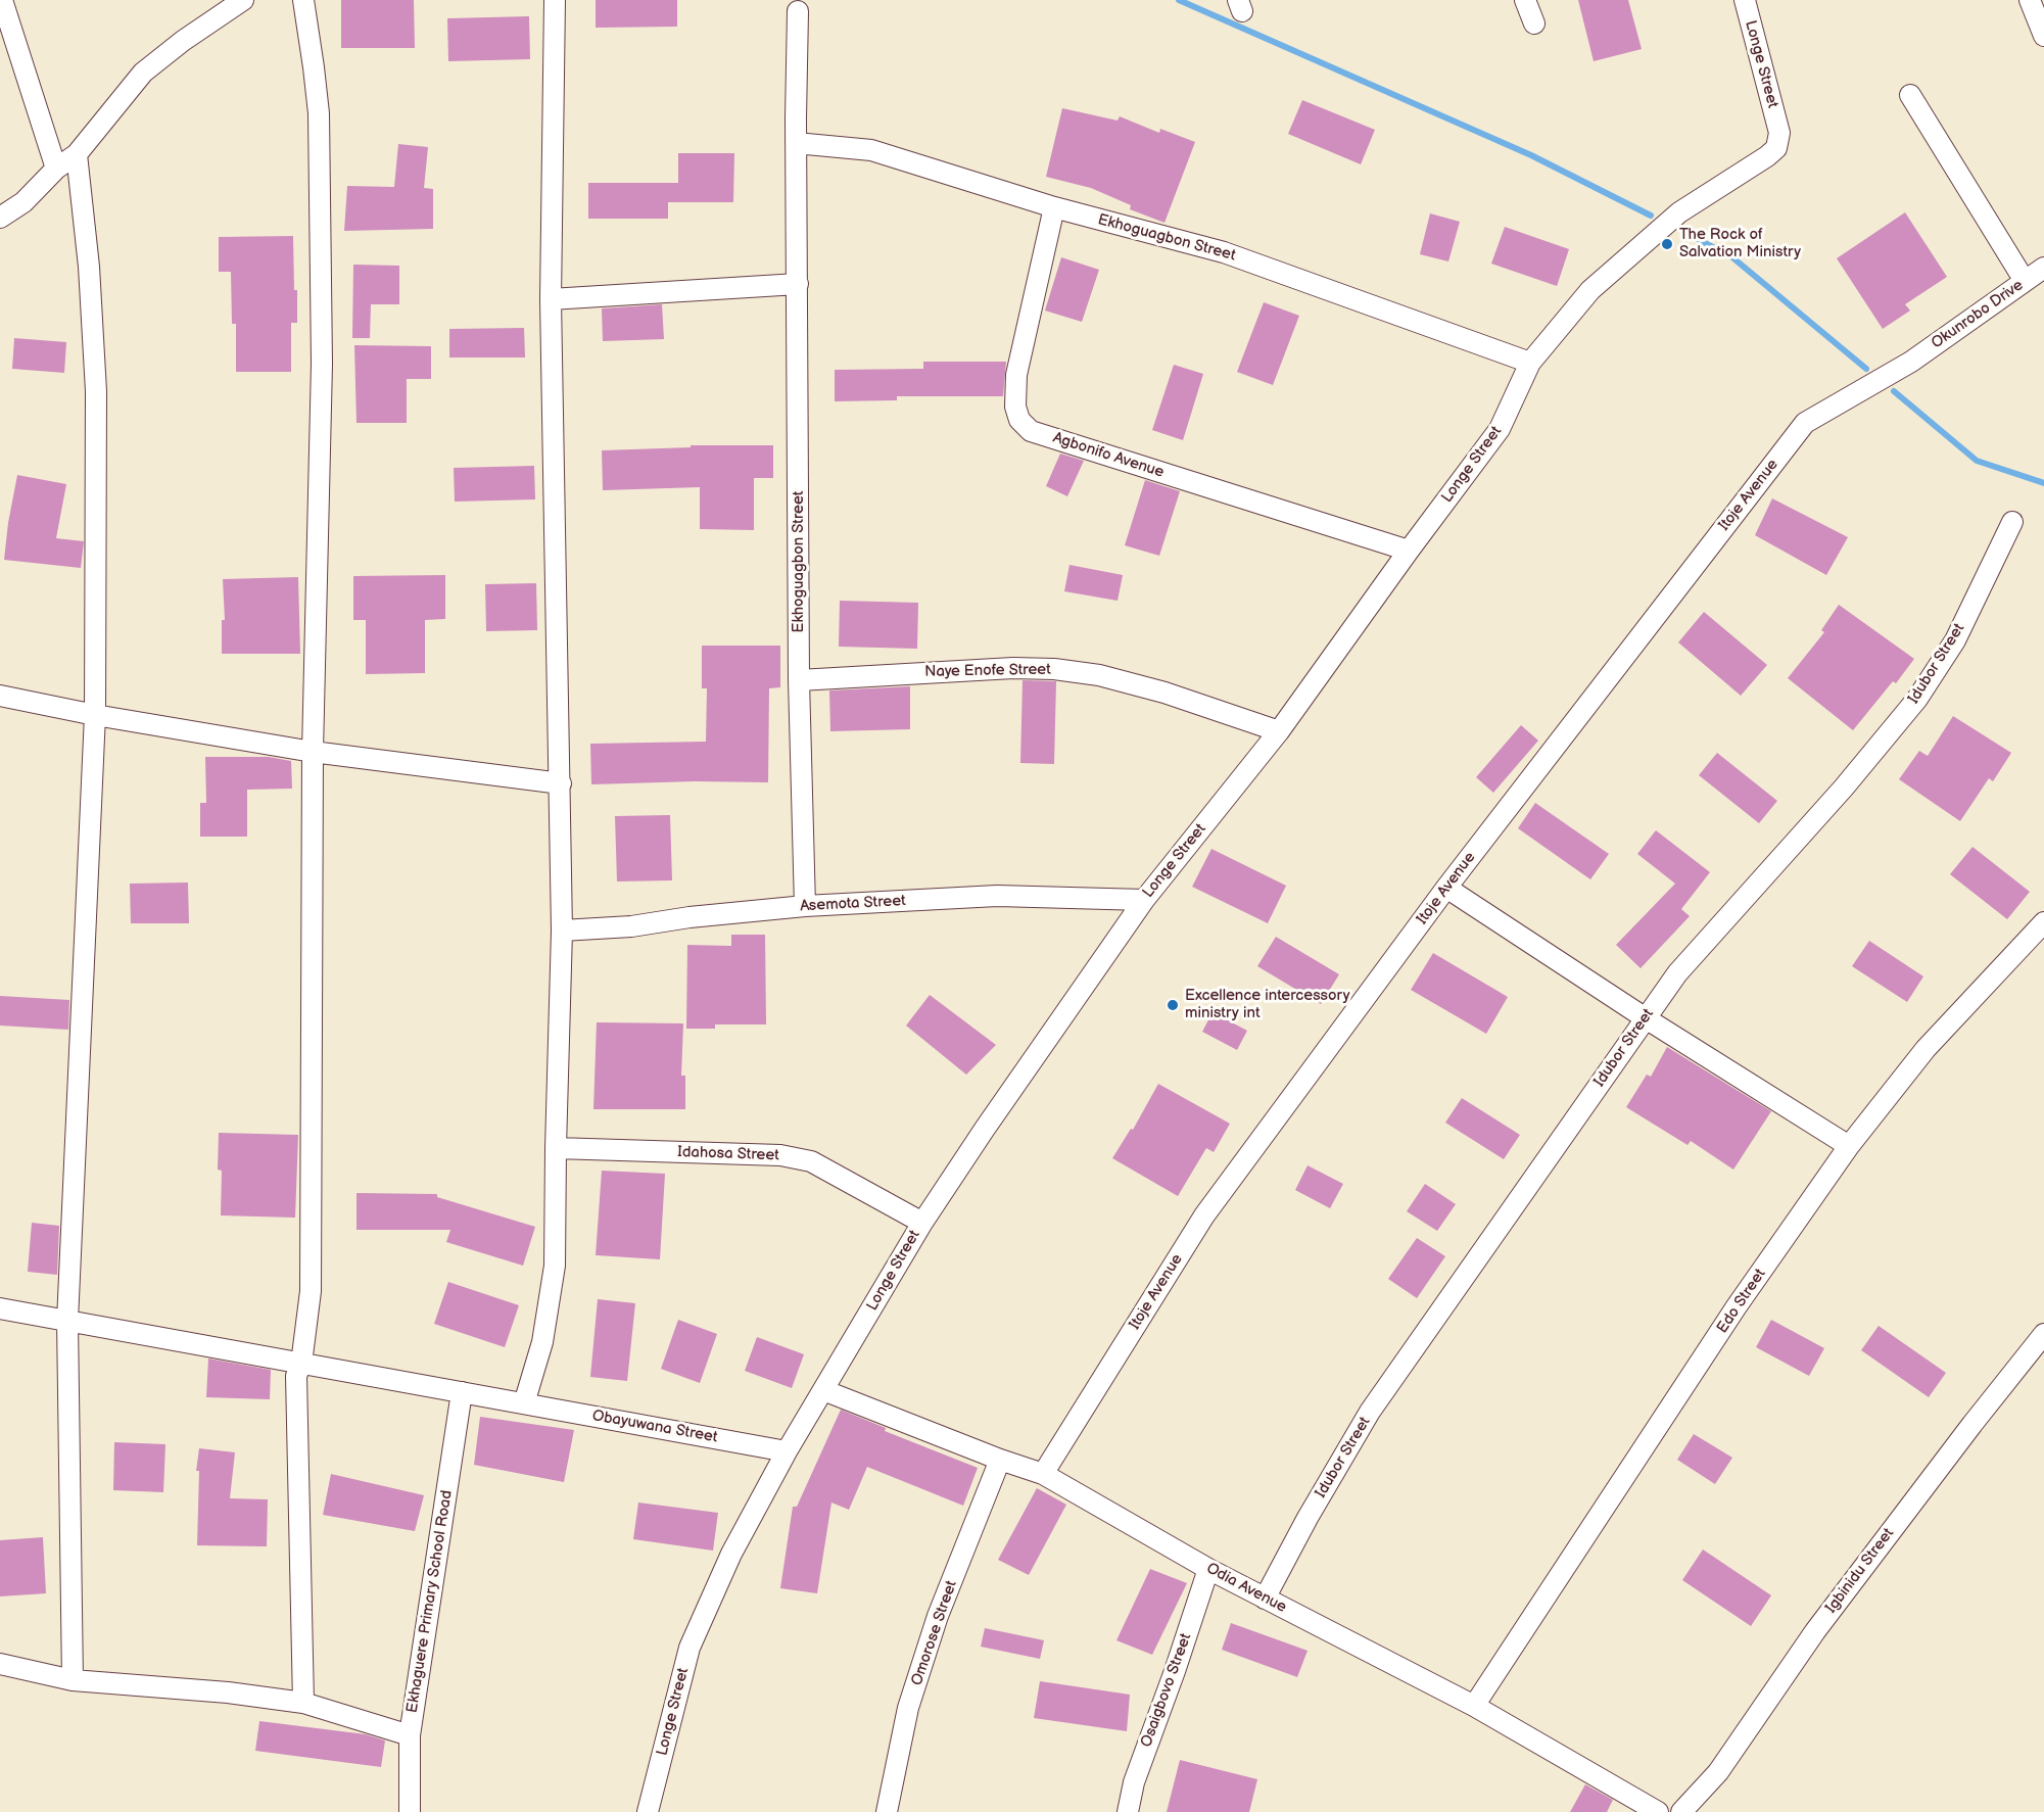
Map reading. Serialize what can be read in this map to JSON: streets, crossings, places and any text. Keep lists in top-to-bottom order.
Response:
{
  "streets": {
    "street": [
      "Longe Street",
      "Ekhoguagbon Street",
      "Okunrobo Drive",
      "Agbonifo Avenue",
      "Itoje Avenue",
      "Idubor Street",
      "Naye Enofe Street",
      "Asemota Street",
      "Idahosa Street",
      "Edo Street",
      "Obayuwana Street",
      "Igbinidu Street",
      "Odia Avenue",
      "Ekhaguere Primary School Road",
      "Omorose Street",
      "Osaigbovo Street"
    ]
  },
  "crossings": [
    ["Longe Street", "Ekhoguagbon Street"],
    ["Longe Street", "Agbonifo Avenue"],
    ["Longe Street", "Naye Enofe Street"],
    ["Longe Street", "Asemota Street"],
    ["Longe Street", "Idahosa Street"],
    ["Longe Street", "Obayuwana Street"],
    ["Longe Street", "Odia Avenue"],
    ["Ekhoguagbon Street", "Agbonifo Avenue"],
    ["Ekhoguagbon Street", "Naye Enofe Street"],
    ["Ekhoguagbon Street", "Asemota Street"],
    ["Okunrobo Drive", "Itoje Avenue"],
    ["Itoje Avenue", "Odia Avenue"],
    ["Idubor Street", "Odia Avenue"],
    ["Edo Street", "Odia Avenue"],
    ["Obayuwana Street", "Ekhaguere Primary School Road"],
    ["Odia Avenue", "Omorose Street"],
    ["Odia Avenue", "Osaigbovo Street"]
  ],
  "places": ["The Rock of Salvation Ministry", "Excellence intercessory ministry int"]
}
